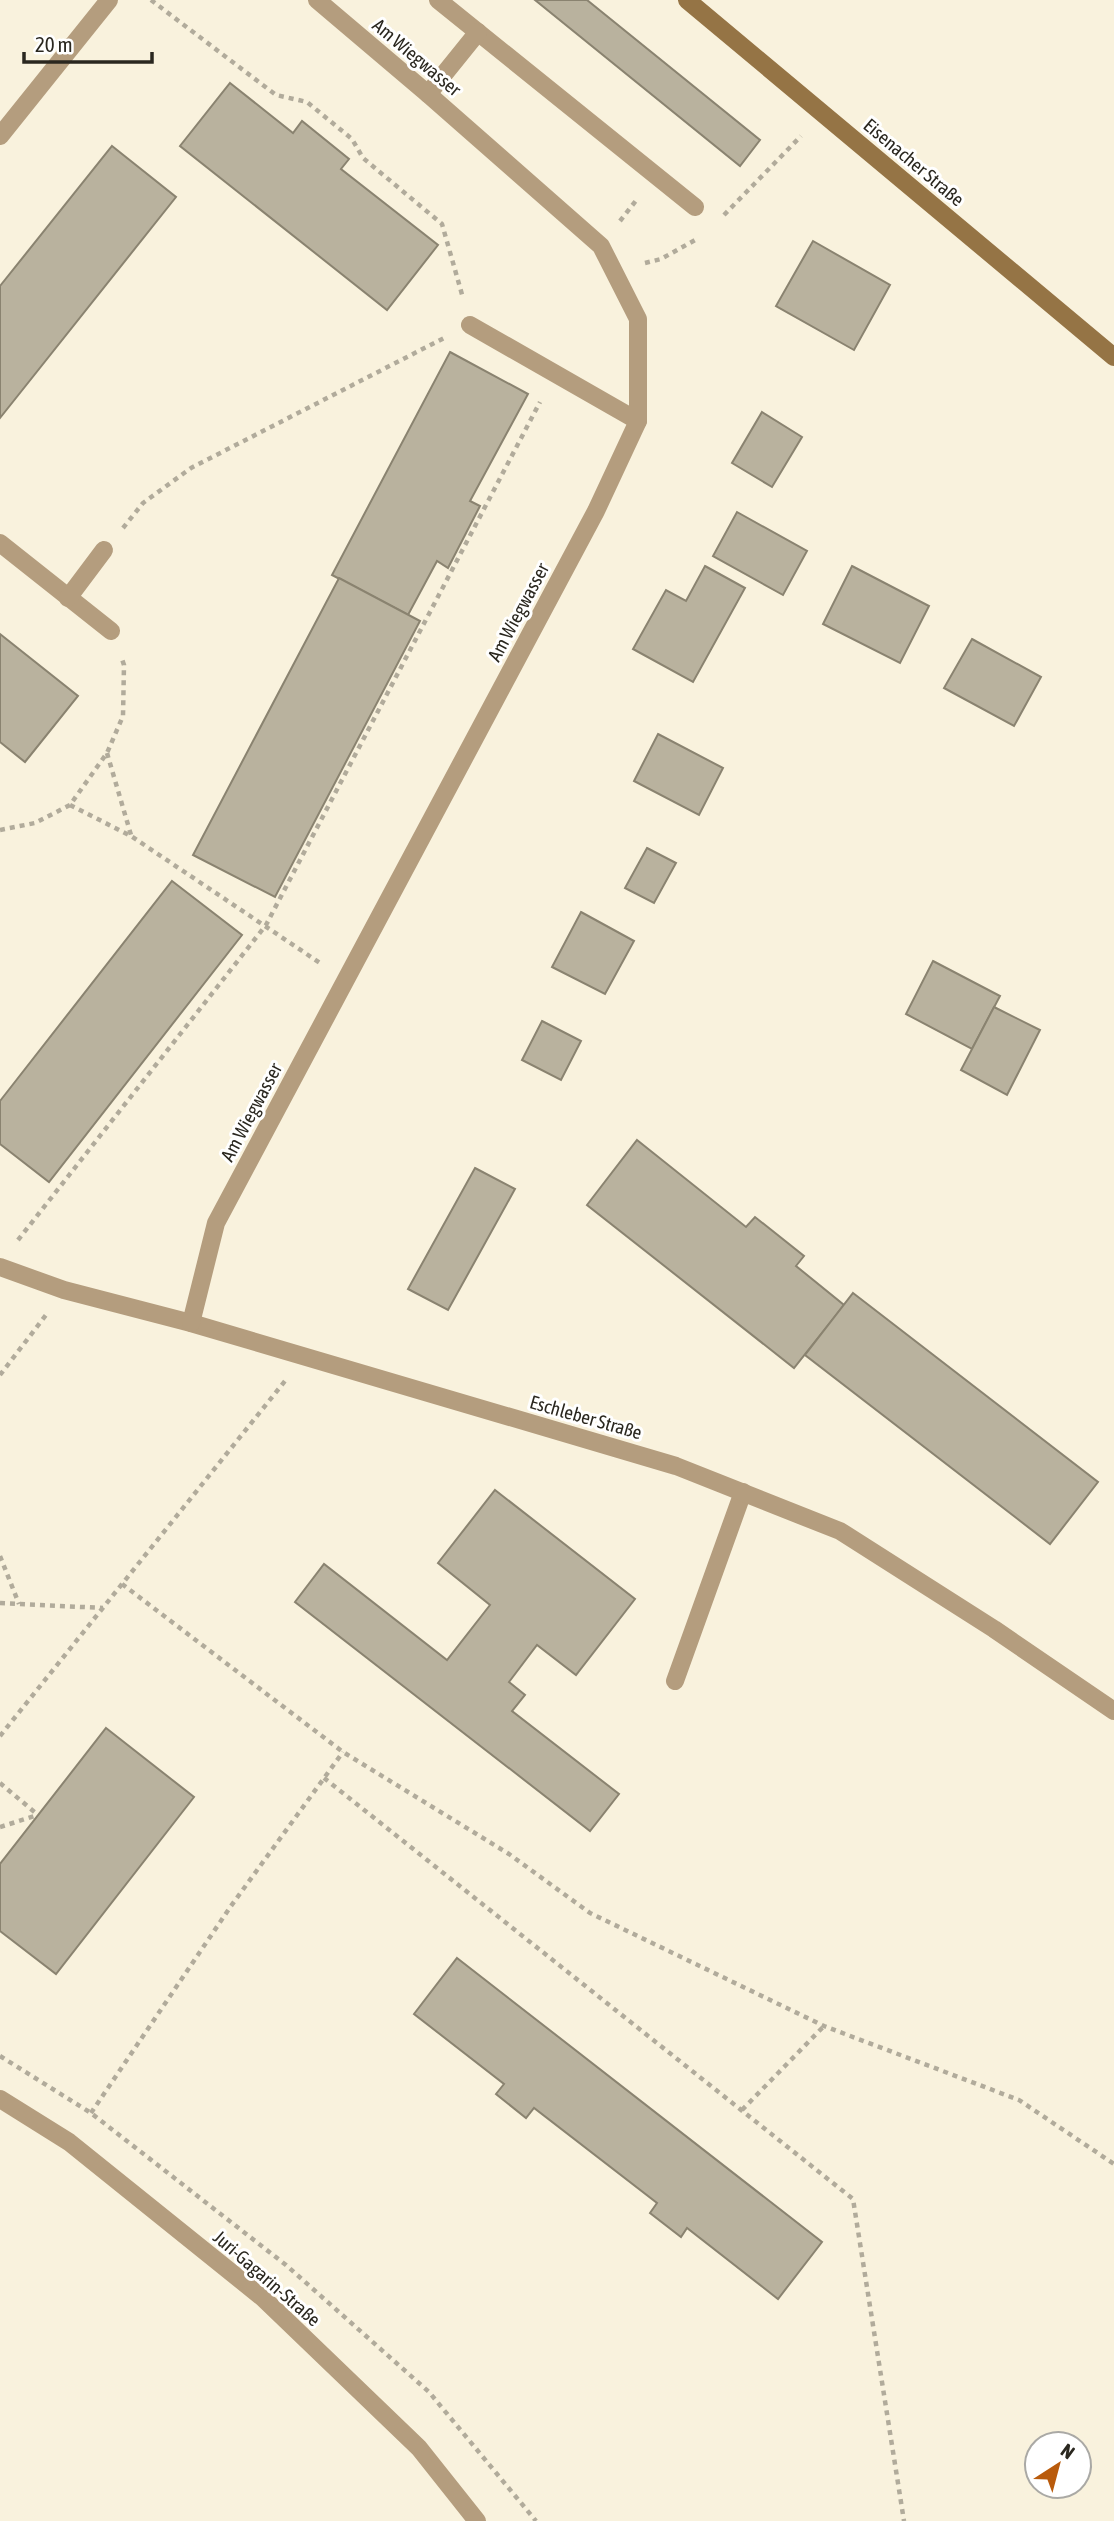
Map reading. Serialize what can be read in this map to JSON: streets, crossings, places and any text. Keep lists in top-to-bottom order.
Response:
{
  "streets": {
    "main road": ["Eisenacher Straße"],
    "street": ["Am Wiegwasser", "Eschleber Straße", "Juri-Gagarin-Straße"]
  },
  "crossings": [
    ["Am Wiegwasser", "Eschleber Straße"]
  ],
  "scale_bar": "20 m",
  "north": "top right"
}
